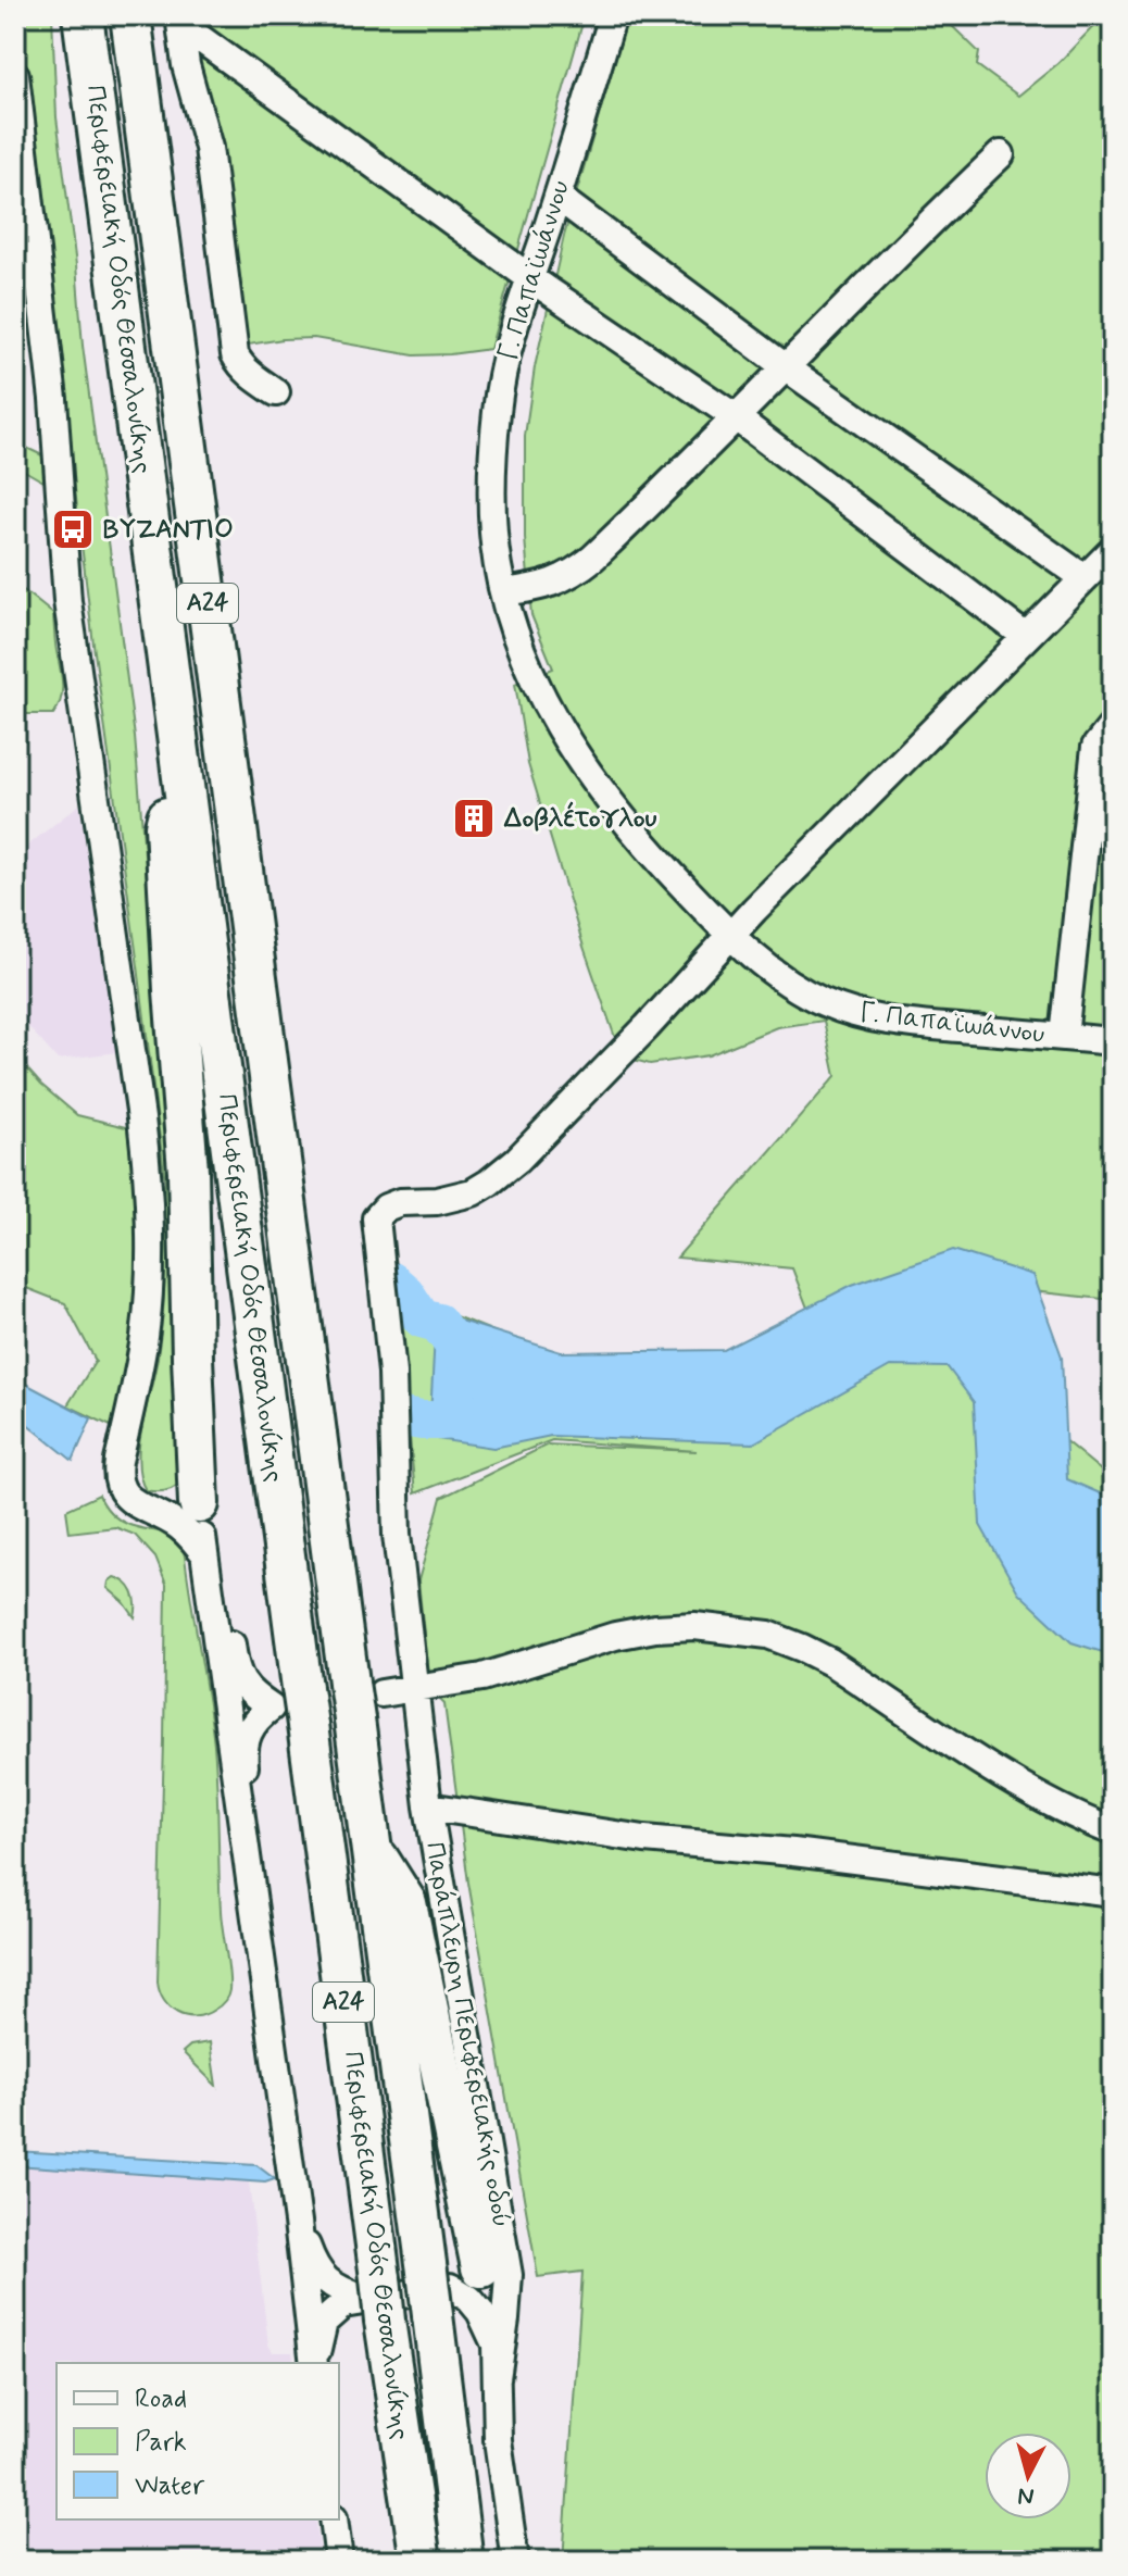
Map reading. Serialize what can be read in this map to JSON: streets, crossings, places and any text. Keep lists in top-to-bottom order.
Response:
{
  "streets": {
    "highway": ["Περιφερειακή Οδός Θεσσαλονίκης", "Α24"],
    "street": ["Γ. Παπαϊωάννου", "Παράπλευρη Περιφερειακής οδού"]
  },
  "crossings": [
    ["Γ. Παπαϊωάννου", "Παράπλευρη Περιφερειακής οδού"]
  ],
  "places": {
    "bus stop": ["ΒΥΖΑΝΤΙΟ"],
    "building": ["Δοβλέτογλου"]
  },
  "legend": ["Road", "Park", "Water"],
  "north": "bottom"
}
